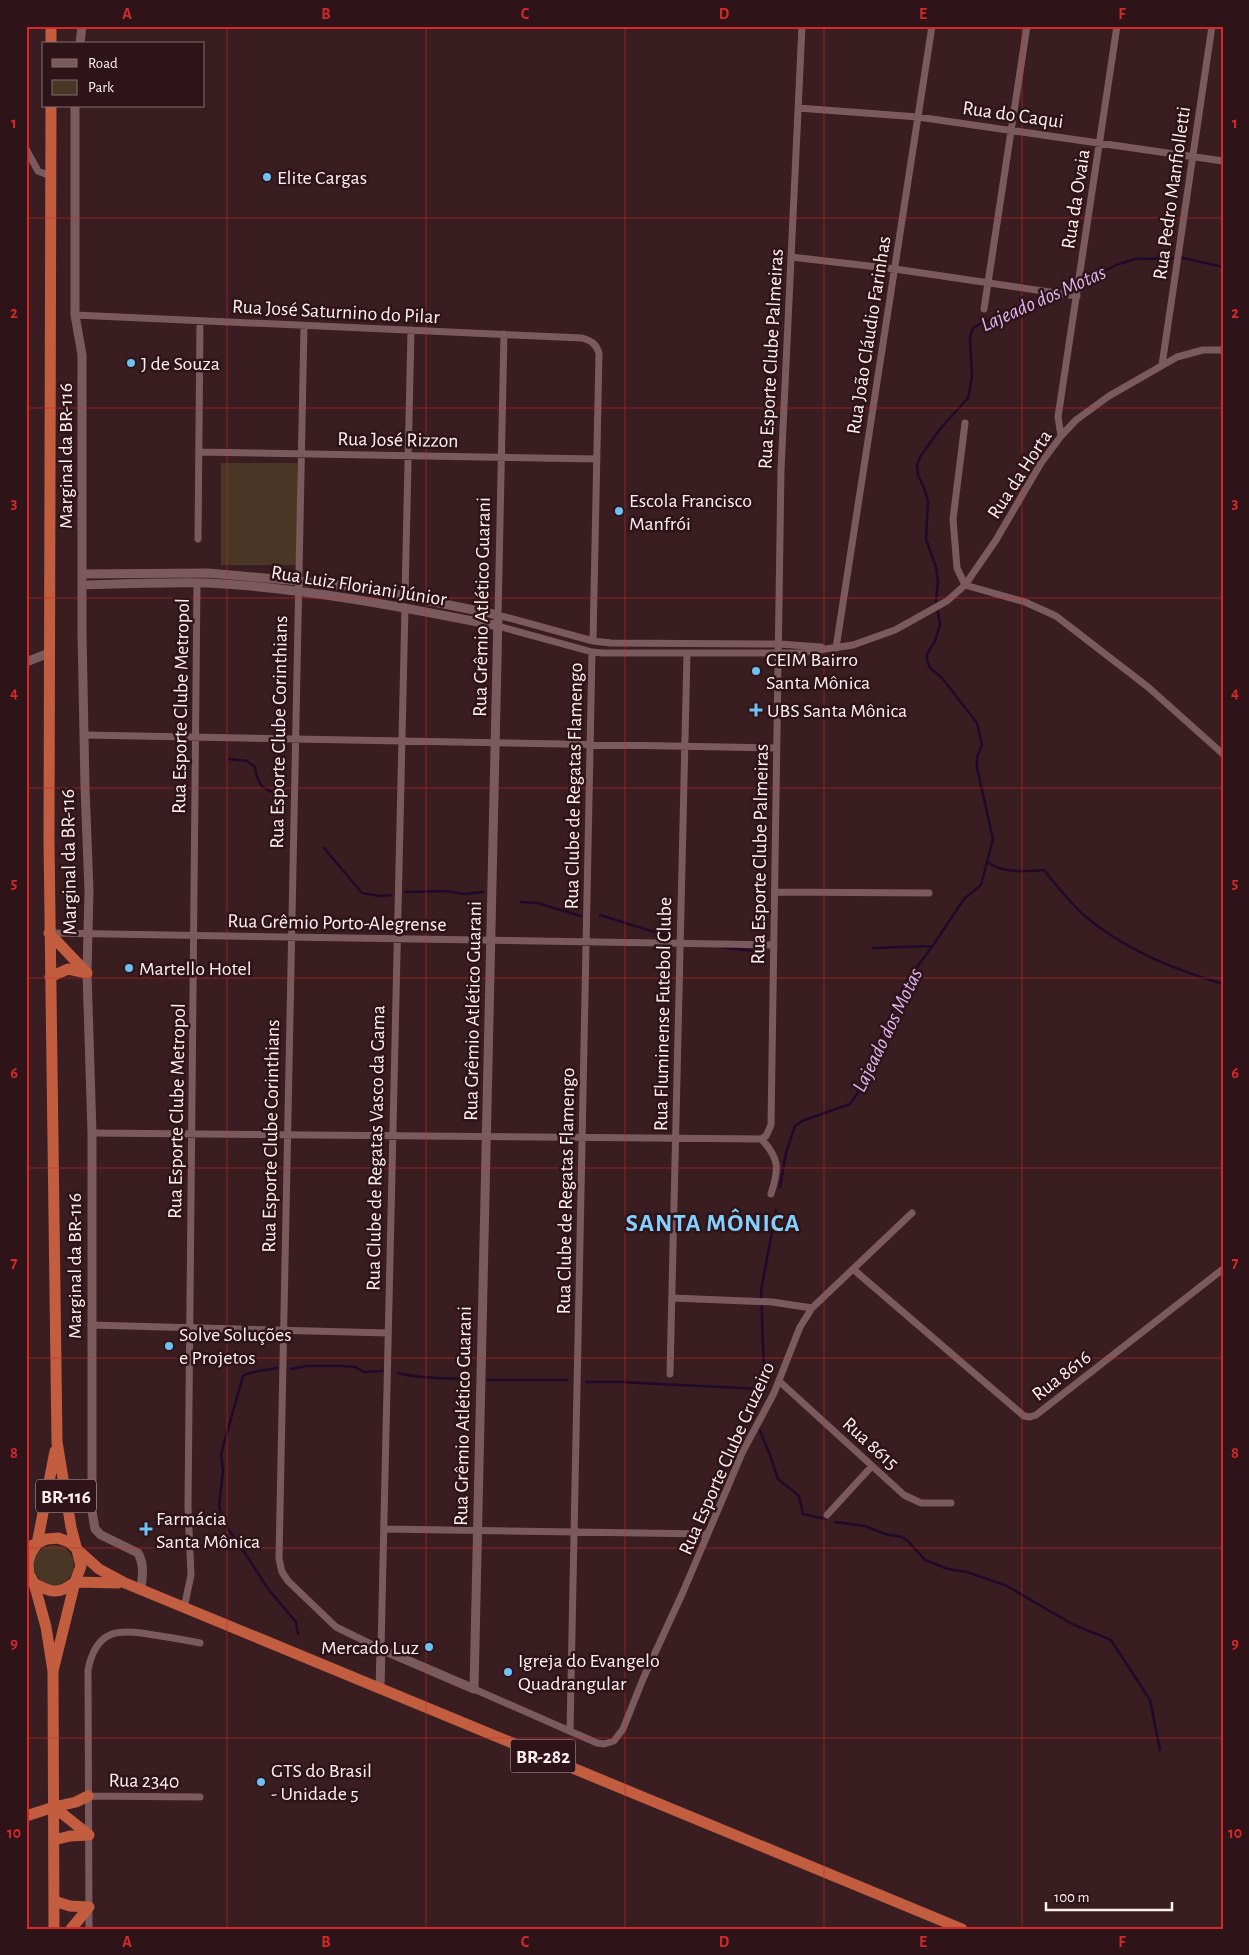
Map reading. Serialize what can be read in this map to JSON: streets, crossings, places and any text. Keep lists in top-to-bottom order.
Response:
{
  "streets": {
    "highway": ["BR-116", "BR-282"],
    "street": [
      "Rua do Caqui",
      "Rua Pedro Manfiolletti",
      "Rua da Ovaia",
      "Rua José Saturnino do Pilar",
      "Rua João Cláudio Farinhas",
      "Rua Esporte Clube Palmeiras",
      "Rua José Rizzon",
      "Marginal da BR-116",
      "Rua da Horta",
      "Rua Luiz Floriani Júnior",
      "Rua Grêmio Atlético Guarani",
      "Rua Esporte Clube Metropol",
      "Rua Esporte Clube Corinthians",
      "Rua Clube de Regatas Flamengo",
      "Rua Grêmio Porto-Alegrense",
      "Rua Fluminense Futebol Clube",
      "Rua Clube de Regatas Vasco da Gama",
      "Rua 8616",
      "Rua 8615",
      "Rua Esporte Clube Cruzeiro",
      "Rua 2340"
    ]
  },
  "crossings": [
    ["Rua do Caqui", "Rua Pedro Manfiolletti"],
    ["Rua do Caqui", "Rua da Ovaia"],
    ["Rua do Caqui", "Rua João Cláudio Farinhas"],
    ["Rua do Caqui", "Rua Esporte Clube Palmeiras"],
    ["Rua Pedro Manfiolletti", "Rua da Horta"],
    ["Rua da Ovaia", "Rua da Horta"],
    ["Rua José Saturnino do Pilar", "Marginal da BR-116"],
    ["Rua José Saturnino do Pilar", "Rua Grêmio Atlético Guarani"],
    ["Rua José Saturnino do Pilar", "Rua Esporte Clube Corinthians"],
    ["Rua José Saturnino do Pilar", "Rua Clube de Regatas Flamengo"],
    ["Rua João Cláudio Farinhas", "Rua Luiz Floriani Júnior"],
    ["Rua Esporte Clube Palmeiras", "Rua Luiz Floriani Júnior"],
    ["Rua Esporte Clube Palmeiras", "Rua Grêmio Porto-Alegrense"],
    ["Rua José Rizzon", "Rua Grêmio Atlético Guarani"],
    ["Rua José Rizzon", "Rua Esporte Clube Corinthians"],
    ["Rua José Rizzon", "Rua Clube de Regatas Flamengo"],
    ["Marginal da BR-116", "Rua Luiz Floriani Júnior"],
    ["Marginal da BR-116", "Rua Grêmio Porto-Alegrense"],
    ["Marginal da BR-116", "BR-282"],
    ["Rua da Horta", "Rua Luiz Floriani Júnior"],
    ["Rua Luiz Floriani Júnior", "Rua Grêmio Atlético Guarani"],
    ["Rua Luiz Floriani Júnior", "Rua Esporte Clube Metropol"],
    ["Rua Luiz Floriani Júnior", "Rua Esporte Clube Corinthians"],
    ["Rua Luiz Floriani Júnior", "Rua Clube de Regatas Flamengo"],
    ["Rua Luiz Floriani Júnior", "Rua Fluminense Futebol Clube"],
    ["Rua Luiz Floriani Júnior", "Rua Clube de Regatas Vasco da Gama"],
    ["Rua Grêmio Atlético Guarani", "Rua Esporte Clube Corinthians"],
    ["Rua Grêmio Atlético Guarani", "Rua Grêmio Porto-Alegrense"],
    ["Rua Esporte Clube Metropol", "Rua Grêmio Porto-Alegrense"],
    ["Rua Esporte Clube Metropol", "BR-282"],
    ["Rua Esporte Clube Corinthians", "Rua Clube de Regatas Flamengo"],
    ["Rua Esporte Clube Corinthians", "Rua Grêmio Porto-Alegrense"],
    ["Rua Esporte Clube Corinthians", "Rua Clube de Regatas Vasco da Gama"],
    ["Rua Esporte Clube Corinthians", "Rua Esporte Clube Cruzeiro"],
    ["Rua Clube de Regatas Flamengo", "Rua Grêmio Porto-Alegrense"],
    ["Rua Grêmio Porto-Alegrense", "Rua Fluminense Futebol Clube"],
    ["Rua Grêmio Porto-Alegrense", "Rua Clube de Regatas Vasco da Gama"],
    ["Rua Grêmio Porto-Alegrense", "BR-116"],
    ["Rua Clube de Regatas Vasco da Gama", "BR-282"],
    ["Rua 8616", "Rua Esporte Clube Cruzeiro"],
    ["Rua 8615", "Rua Esporte Clube Cruzeiro"],
    ["BR-116", "BR-282"]
  ],
  "districts": ["SANTA MÔNICA"],
  "water": ["Lajeado dos Motas"],
  "places": {
    "other": [
      "Elite Cargas",
      "J de Souza",
      "Escola Francisco Manfrói",
      "CEIM Bairro Santa Mônica",
      "Martello Hotel",
      "Solve Soluções e Projetos",
      "Mercado Luz",
      "Igreja do Evangelo Quadrangular",
      "GTS do Brasil - Unidade 5"
    ],
    "health": ["UBS Santa Mônica", "Farmácia Santa Mônica"]
  },
  "legend": ["Road", "Park"],
  "scale_bar": "100 m",
  "grid": {
    "columns": [
      "A",
      "B",
      "C",
      "D",
      "E",
      "F"
    ],
    "rows": [
      "1",
      "2",
      "3",
      "4",
      "5",
      "6",
      "7",
      "8",
      "9",
      "10"
    ]
  }
}
